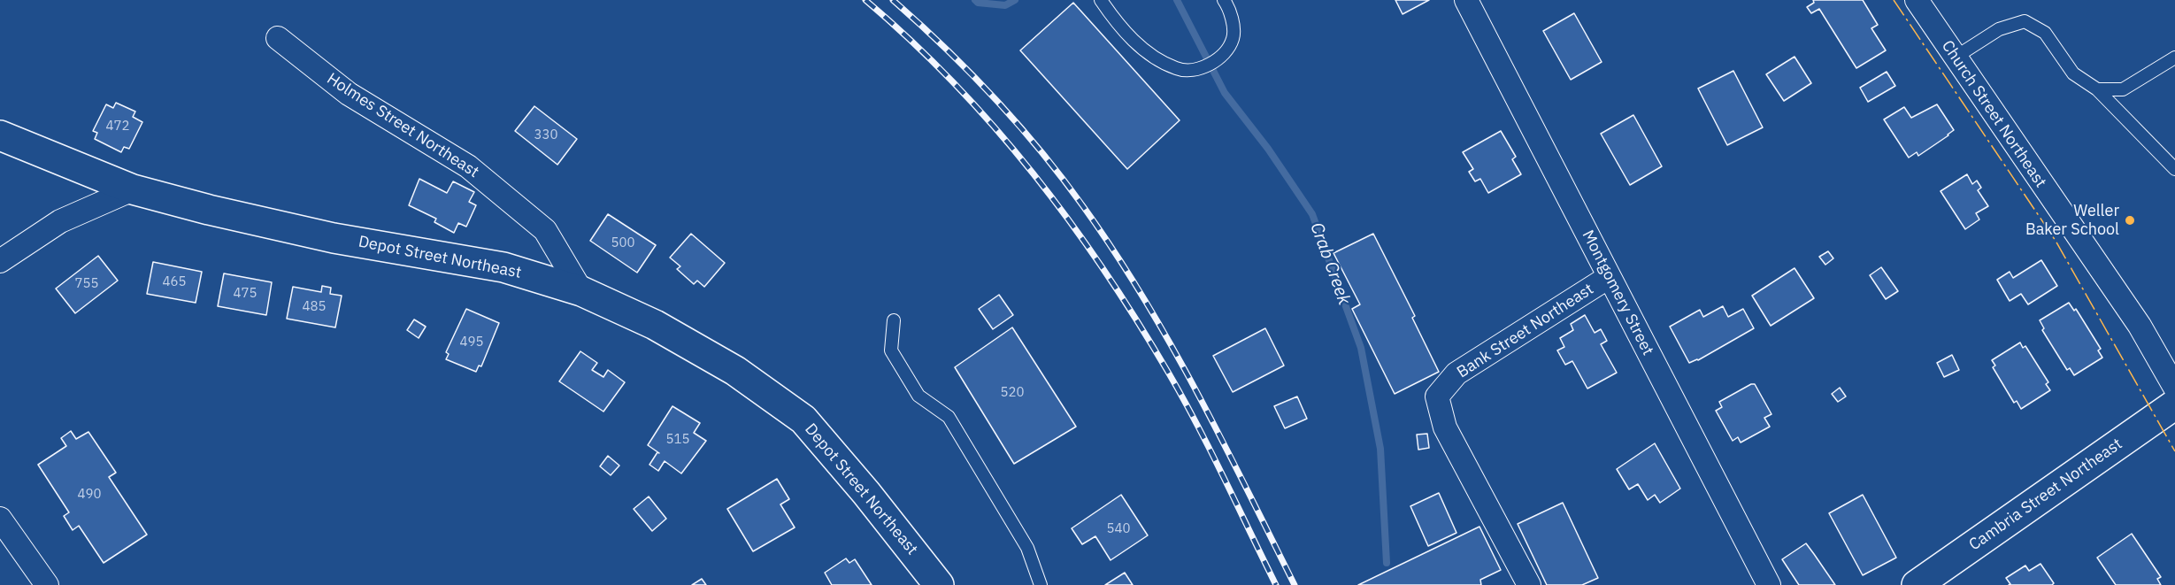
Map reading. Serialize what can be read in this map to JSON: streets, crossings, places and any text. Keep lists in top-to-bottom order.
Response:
{
  "streets": {
    "street": [
      "Church Street Northeast",
      "Holmes Street Northeast",
      "Depot Street Northeast",
      "Montgomery Street",
      "Bank Street Northeast",
      "Cambria Street Northeast"
    ]
  },
  "crossings": [
    ["Holmes Street Northeast", "Depot Street Northeast"],
    ["Montgomery Street", "Bank Street Northeast"]
  ],
  "water": ["Crab Creek"],
  "places": ["Weller Baker School"],
  "house_numbers": [
    "472",
    "330",
    "500",
    "465",
    "755",
    "475",
    "485",
    "495",
    "520",
    "515",
    "490",
    "540"
  ]
}
